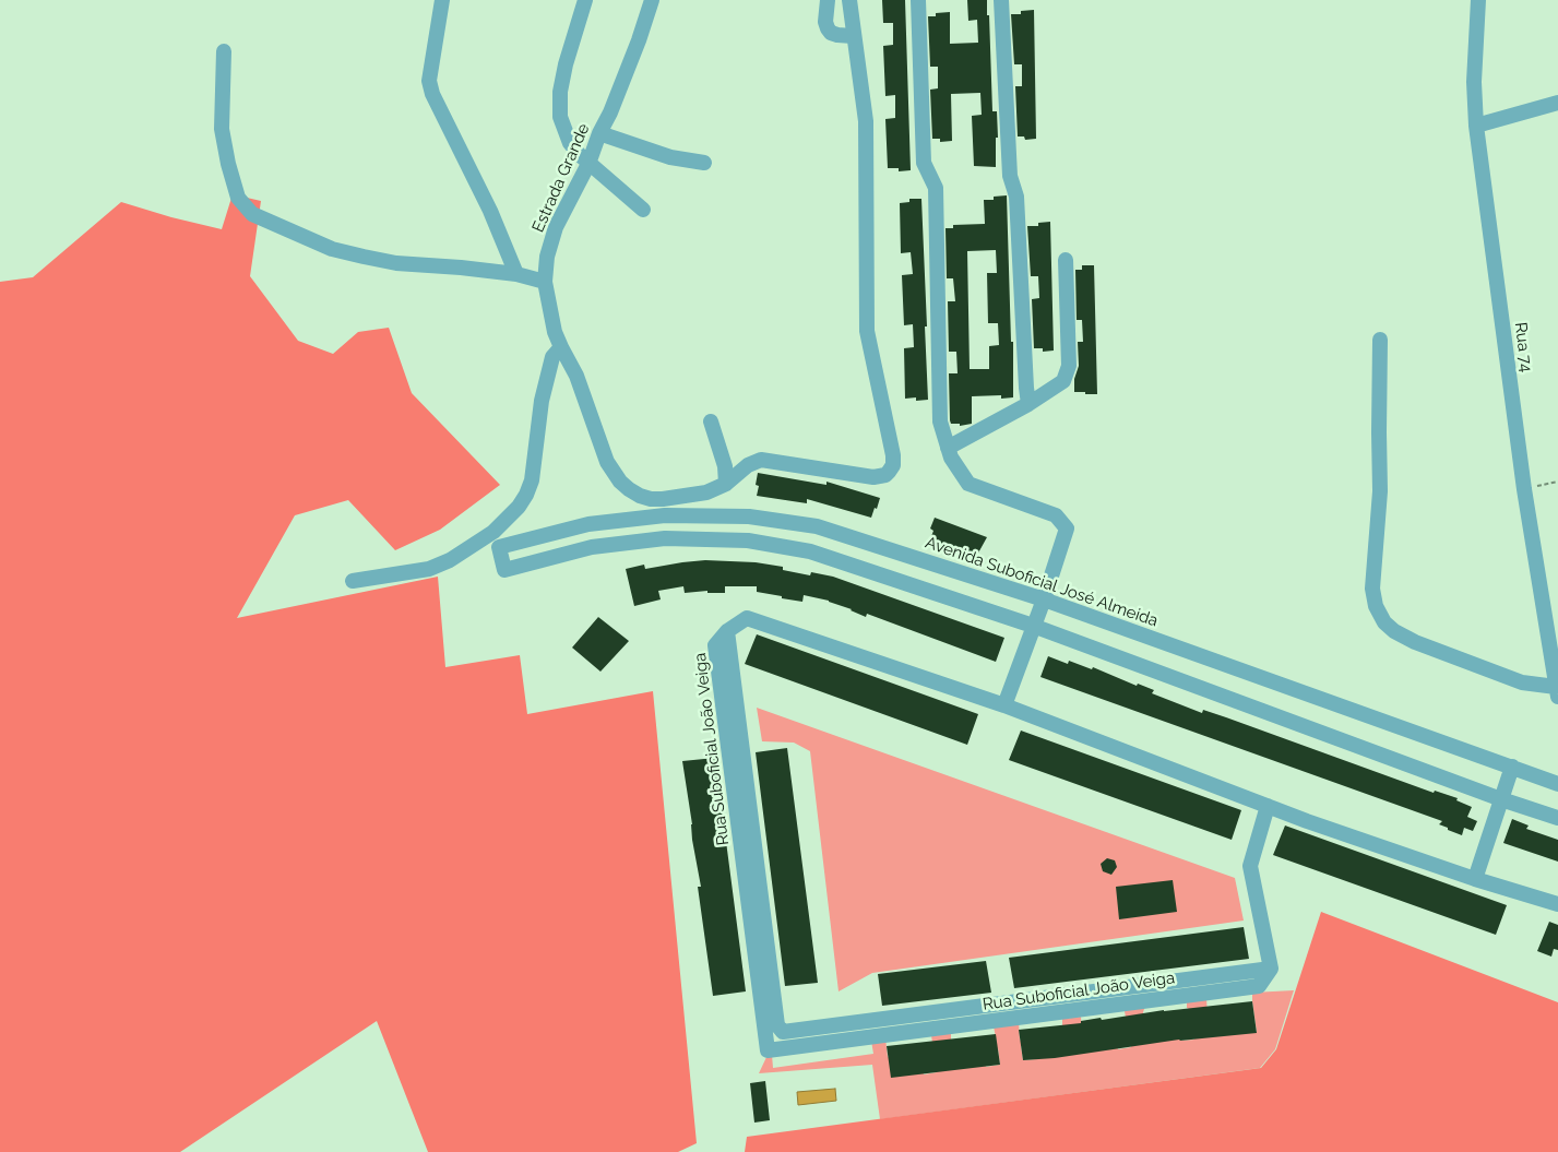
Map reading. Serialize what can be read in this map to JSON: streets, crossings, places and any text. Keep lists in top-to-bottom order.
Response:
{
  "streets": {
    "street": [
      "Estrada Grande",
      "Rua 74",
      "Avenida Suboficial José Almeida",
      "Rua Suboficial João Veiga"
    ]
  }
}
